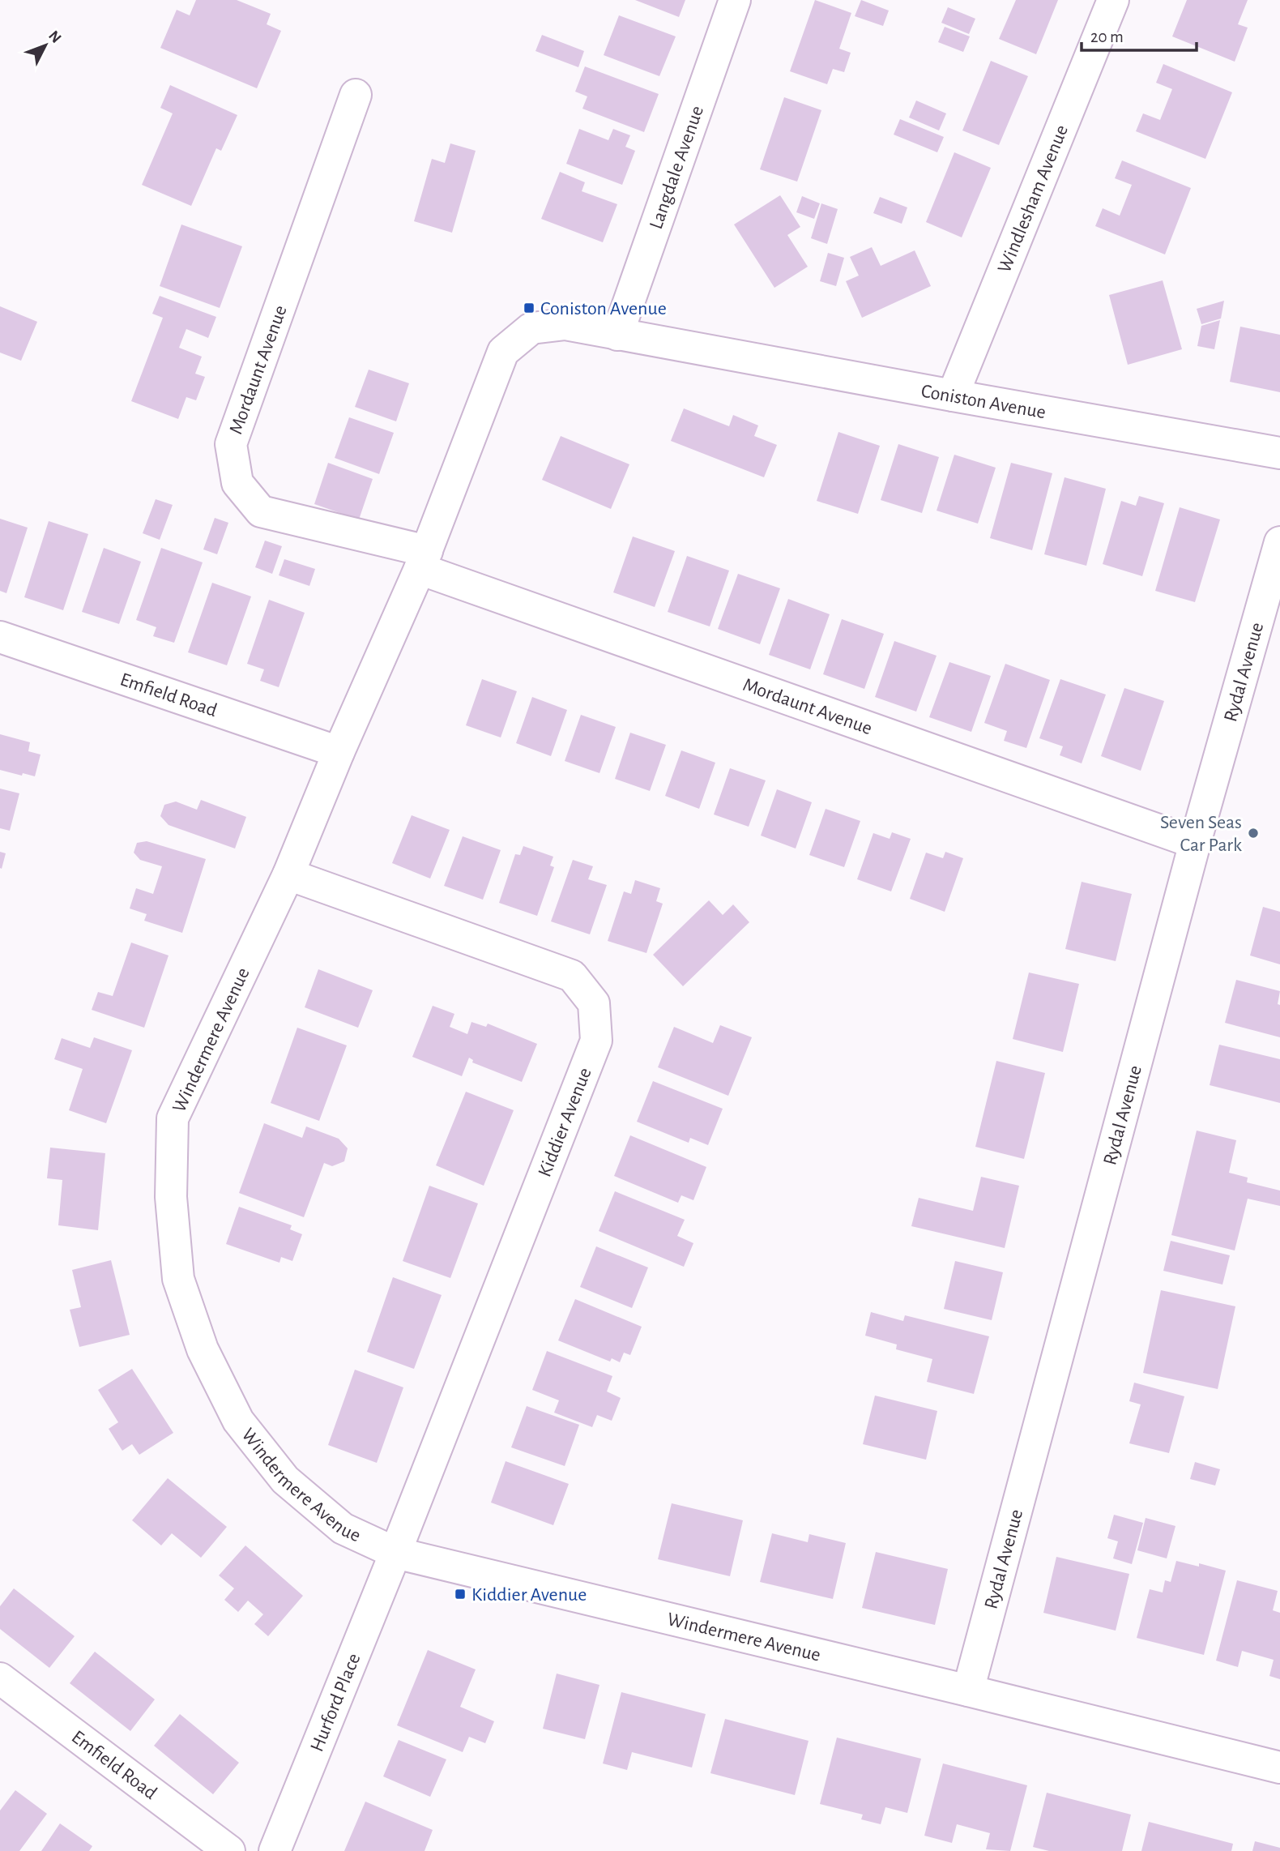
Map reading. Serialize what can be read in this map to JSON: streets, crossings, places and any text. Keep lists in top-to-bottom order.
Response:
{
  "streets": {
    "street": [
      "Langdale Avenue",
      "Windlesham Avenue",
      "Mordaunt Avenue",
      "Coniston Avenue",
      "Rydal Avenue",
      "Emfield Road",
      "Windermere Avenue",
      "Kiddier Avenue",
      "Hurford Place"
    ]
  },
  "crossings": [
    ["Langdale Avenue", "Coniston Avenue"],
    ["Windlesham Avenue", "Coniston Avenue"],
    ["Mordaunt Avenue", "Coniston Avenue"],
    ["Mordaunt Avenue", "Rydal Avenue"],
    ["Mordaunt Avenue", "Windermere Avenue"],
    ["Coniston Avenue", "Windermere Avenue"],
    ["Rydal Avenue", "Windermere Avenue"],
    ["Emfield Road", "Windermere Avenue"],
    ["Windermere Avenue", "Kiddier Avenue"],
    ["Windermere Avenue", "Hurford Place"],
    ["Kiddier Avenue", "Hurford Place"]
  ],
  "places": {
    "transit": ["Coniston Avenue", "Kiddier Avenue"],
    "other": ["Seven Seas Car Park"]
  },
  "scale_bar": "20 m",
  "north": "top right"
}
